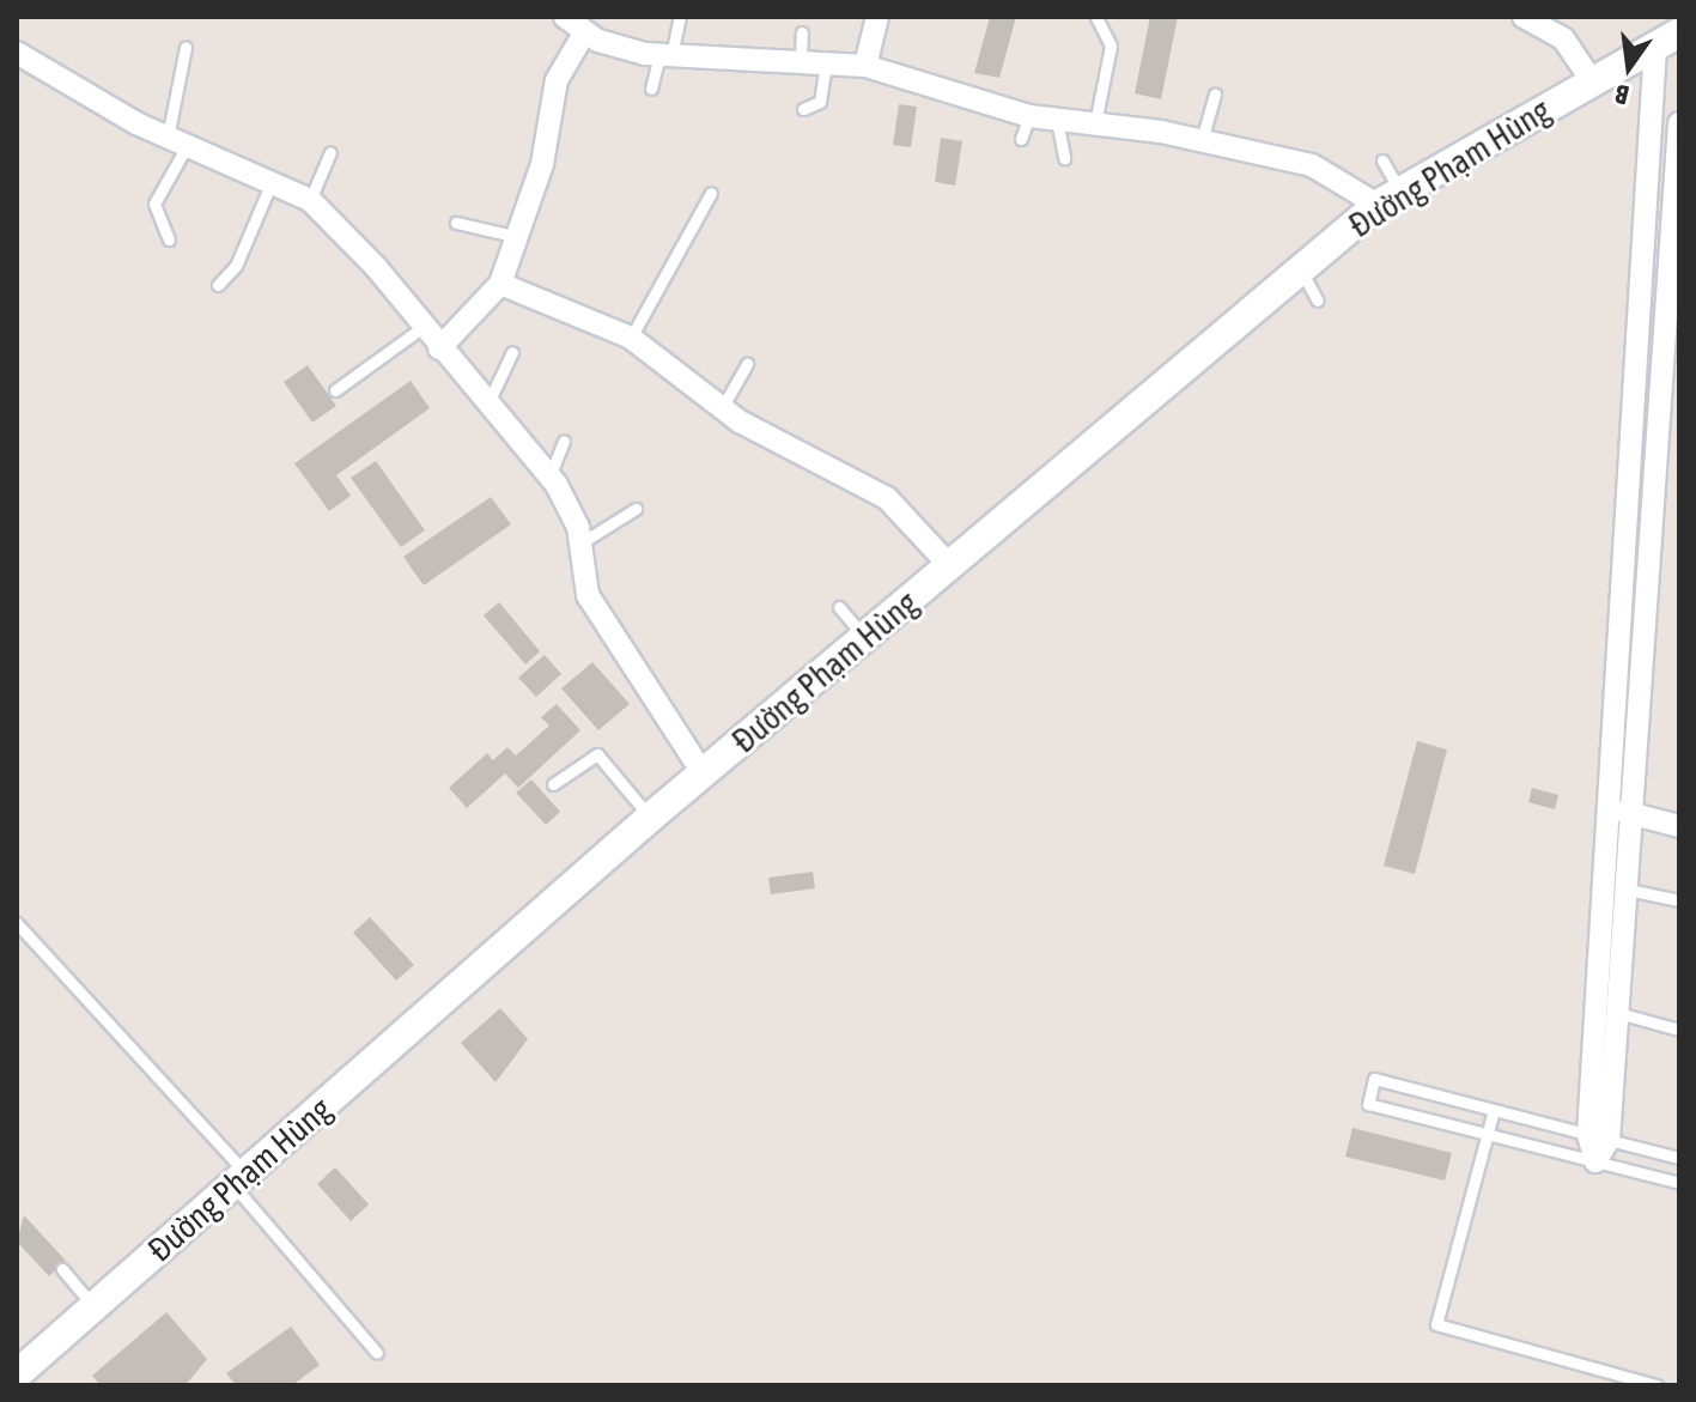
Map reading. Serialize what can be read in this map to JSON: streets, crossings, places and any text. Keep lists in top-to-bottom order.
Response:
{
  "streets": {
    "main road": ["Đường Phạm Hùng"]
  },
  "north": "bottom"
}
